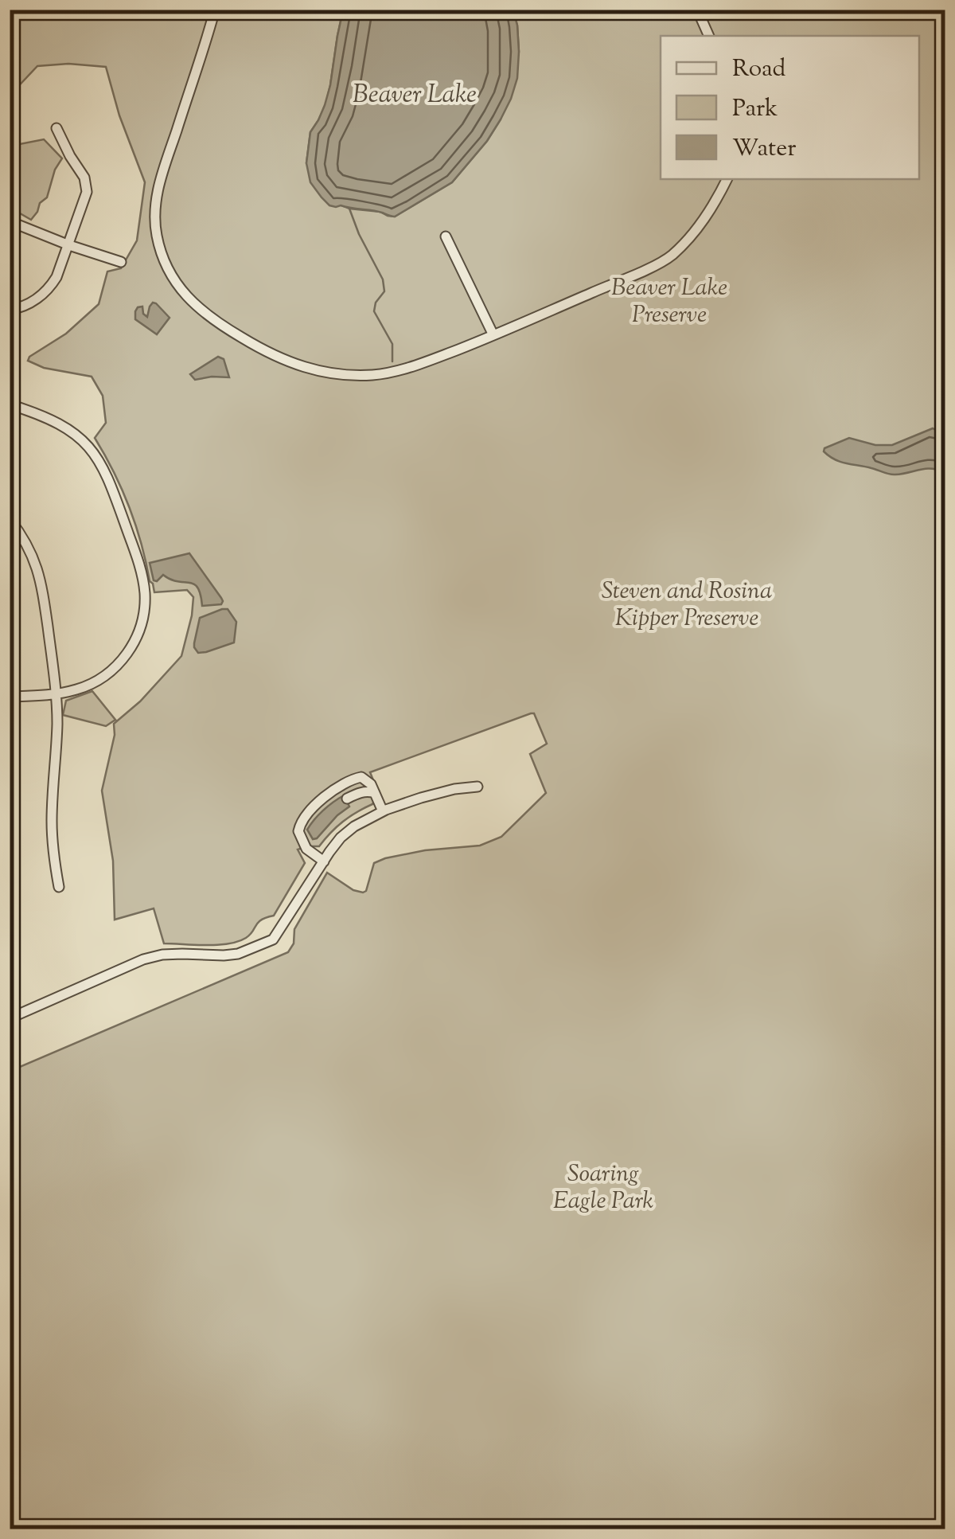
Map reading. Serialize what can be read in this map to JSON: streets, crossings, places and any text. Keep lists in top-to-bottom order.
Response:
{
  "water": ["Beaver Lake"],
  "parks": ["Beaver Lake Preserve", "Steven and Rosina Kipper Preserve", "Soaring Eagle Park"],
  "legend": ["Road", "Park", "Water"]
}
